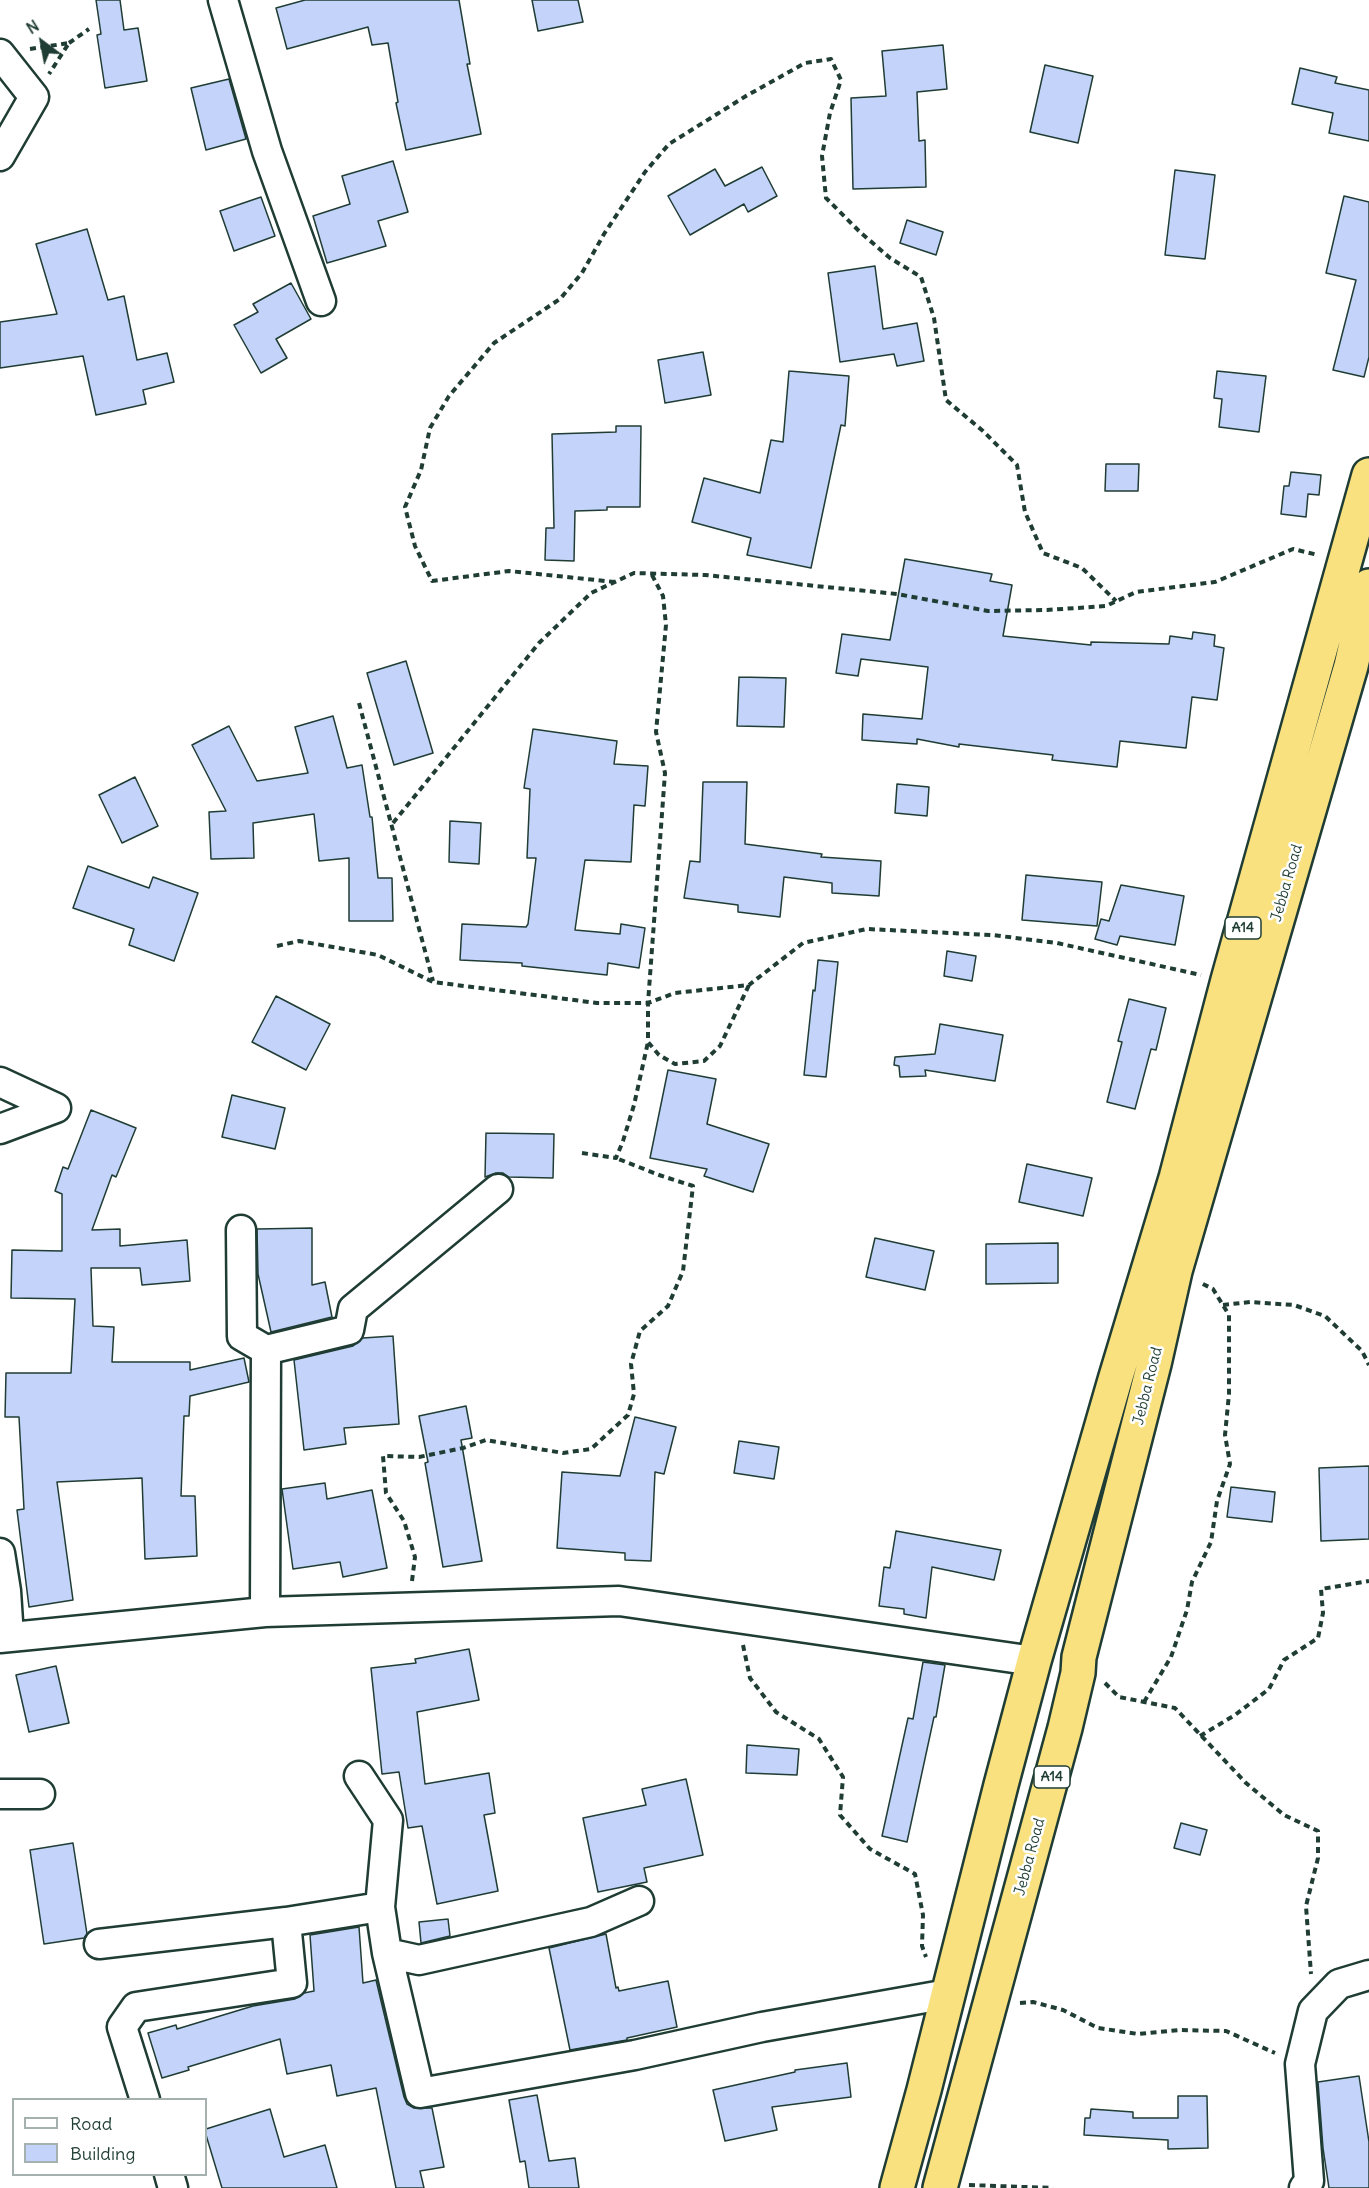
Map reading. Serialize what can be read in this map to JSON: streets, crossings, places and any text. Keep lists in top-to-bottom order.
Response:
{
  "streets": {
    "highway": ["Jebba Road", "A14"]
  },
  "legend": ["Road", "Building"],
  "north": "top left"
}
